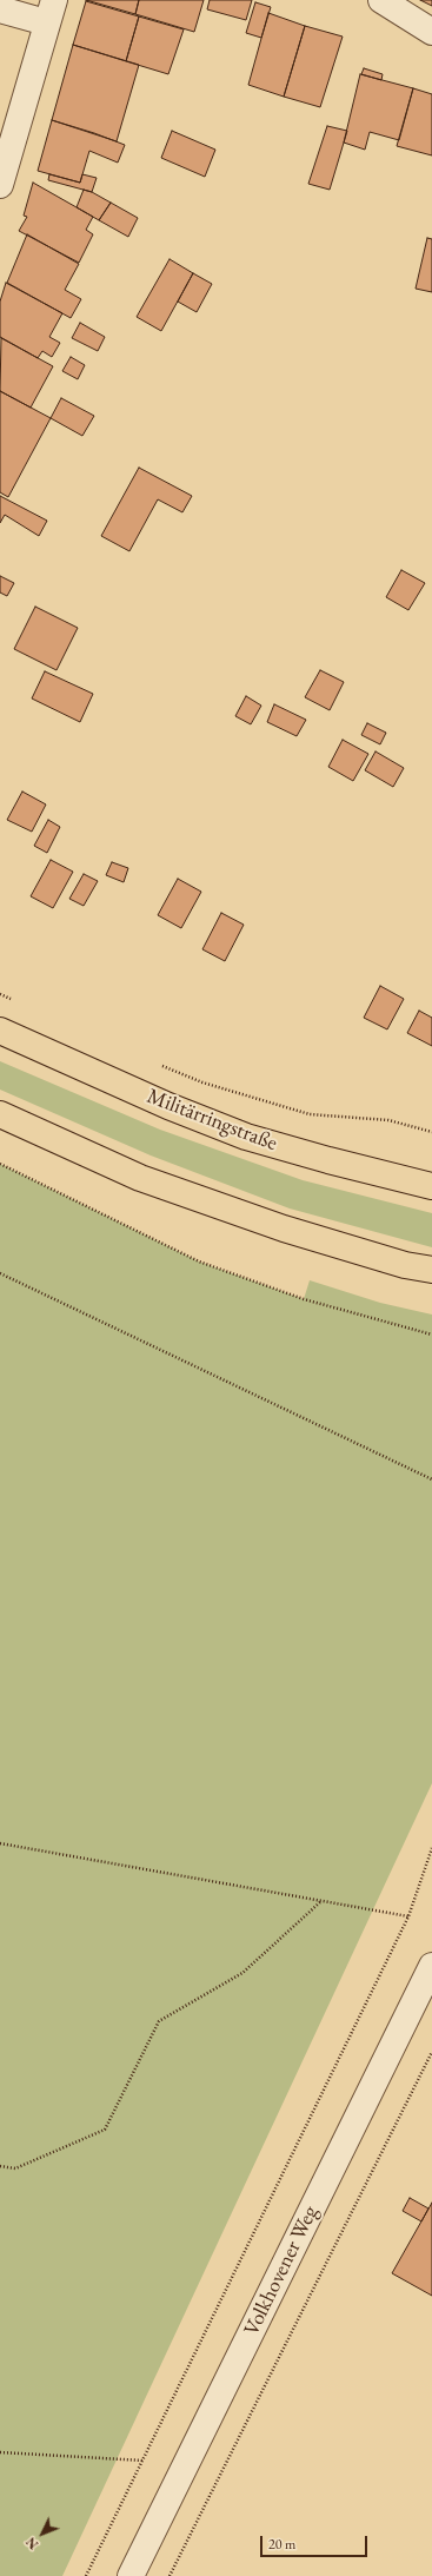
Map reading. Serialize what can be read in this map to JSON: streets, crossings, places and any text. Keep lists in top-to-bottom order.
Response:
{
  "streets": {
    "main road": ["Militärringstraße"],
    "street": ["Volkhovener Weg"]
  },
  "scale_bar": "20 m",
  "north": "bottom left"
}
